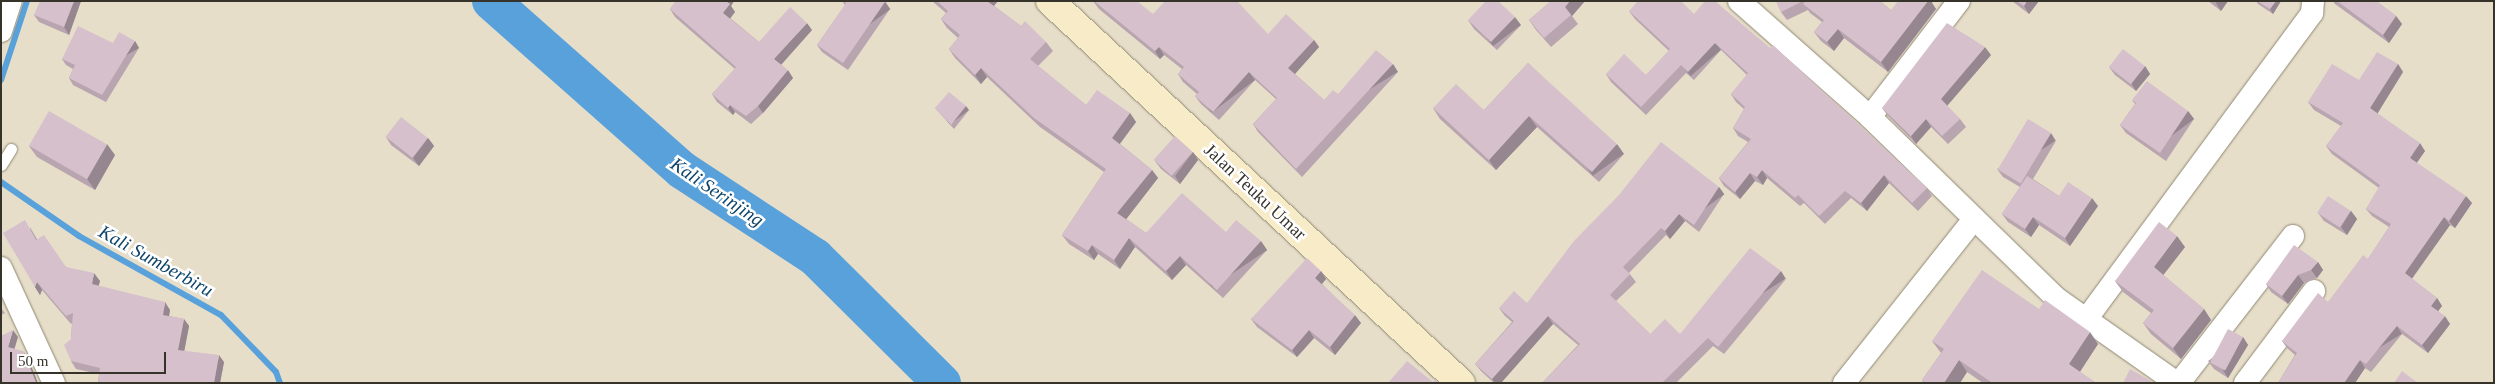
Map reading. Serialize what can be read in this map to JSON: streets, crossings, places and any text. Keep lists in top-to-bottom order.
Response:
{
  "streets": {
    "main road": ["Jalan Teuku Umar"]
  },
  "water": ["Kali Serinjing", "Kali Sumberbiru"],
  "scale_bar": "50 m"
}
